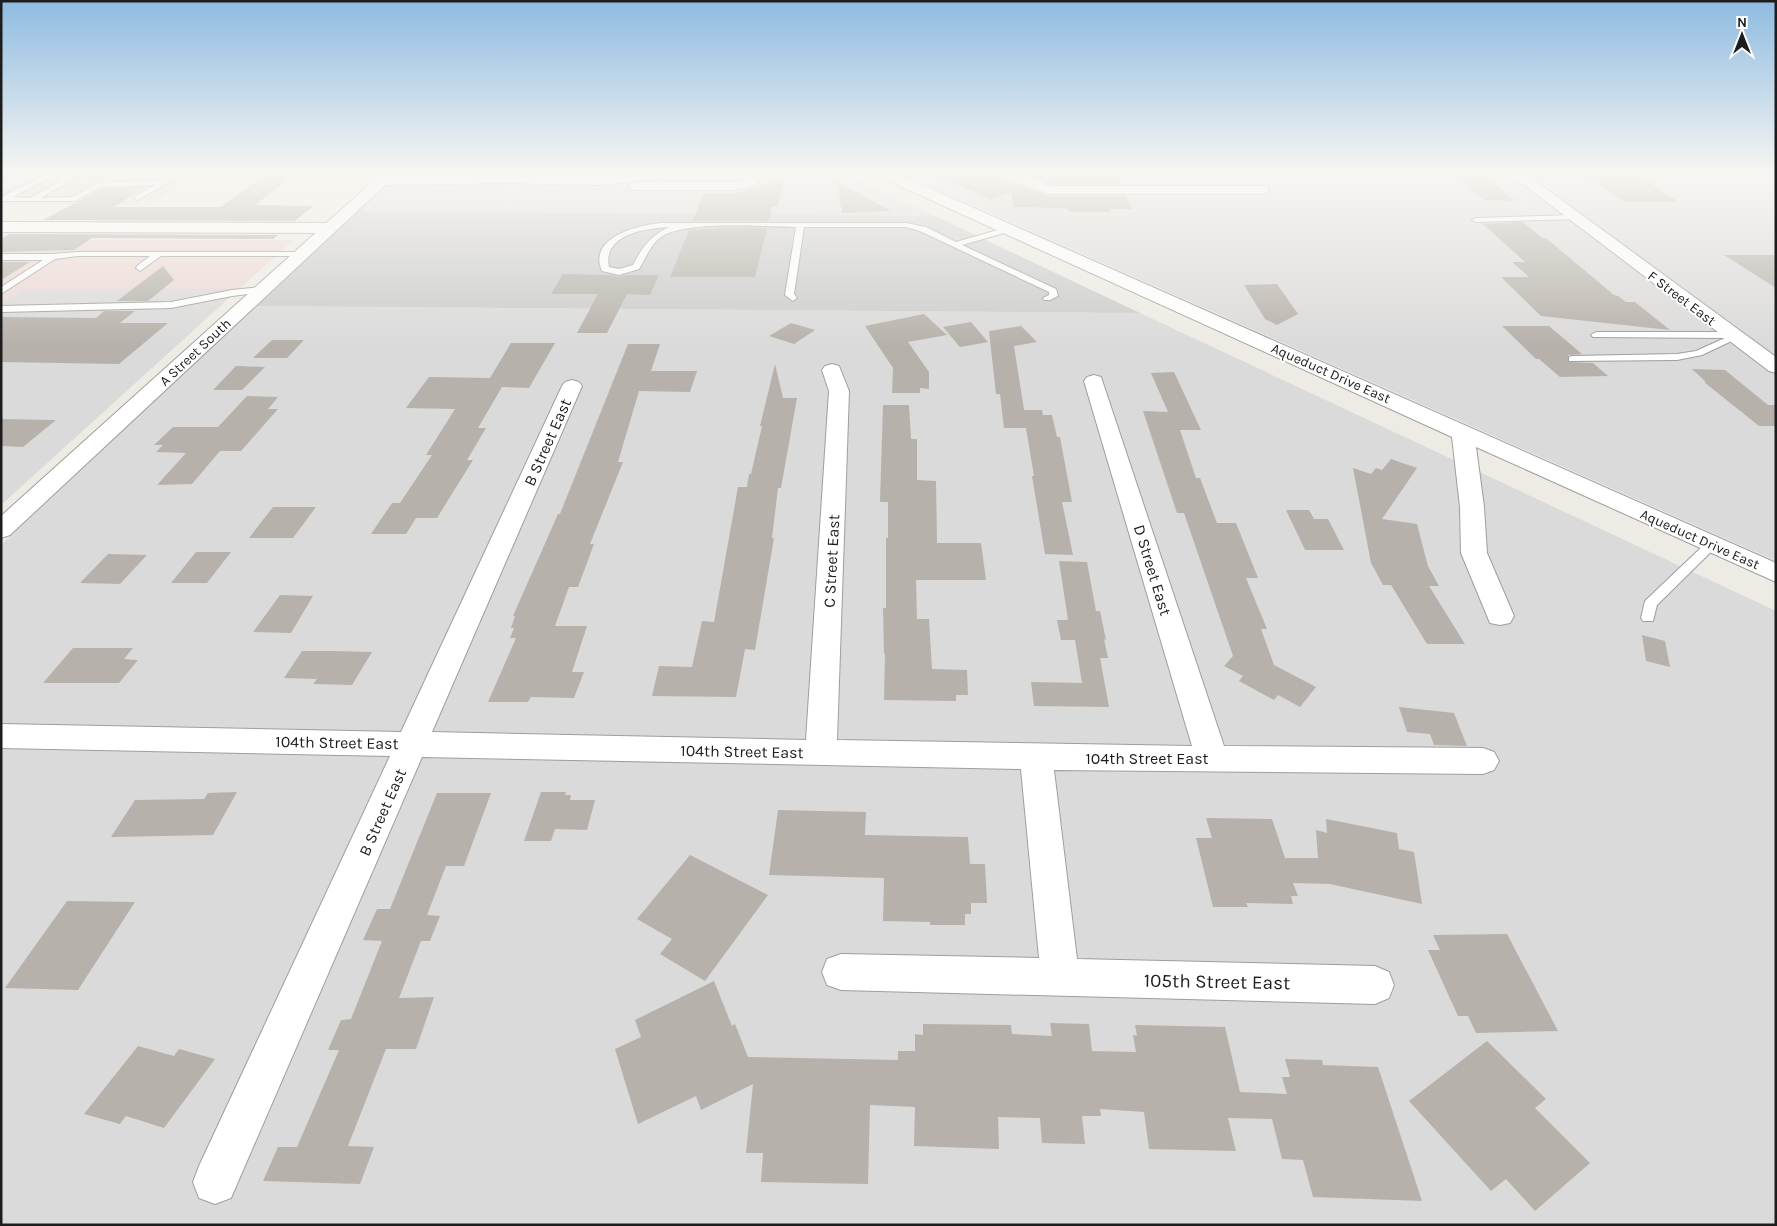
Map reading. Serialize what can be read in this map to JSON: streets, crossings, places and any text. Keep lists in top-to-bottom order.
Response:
{
  "streets": {
    "street": [
      "F Street East",
      "A Street South",
      "Aqueduct Drive East",
      "B Street East",
      "C Street East",
      "D Street East",
      "104th Street East",
      "105th Street East"
    ]
  },
  "crossings": [
    ["B Street East", "104th Street East"],
    ["C Street East", "104th Street East"],
    ["D Street East", "104th Street East"]
  ],
  "north": "top"
}
